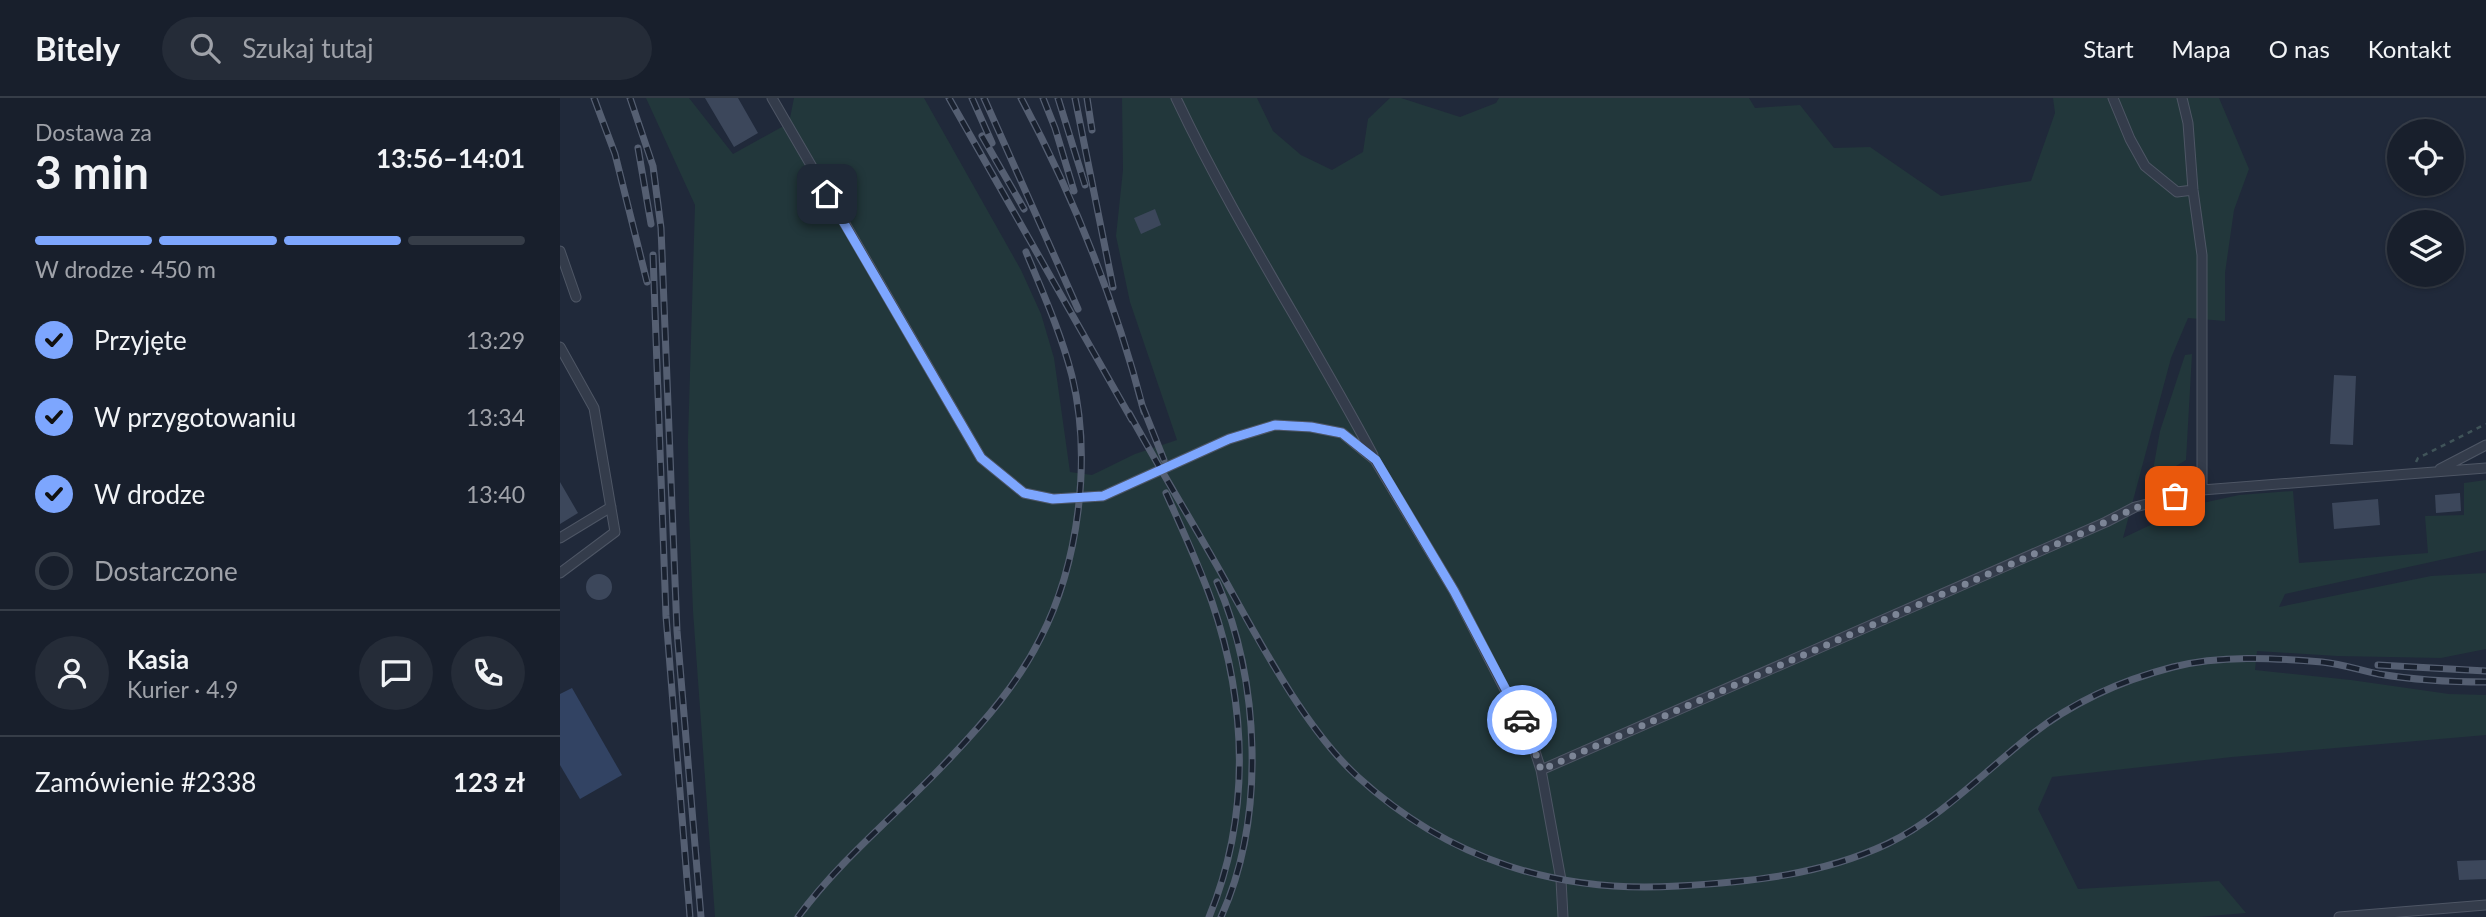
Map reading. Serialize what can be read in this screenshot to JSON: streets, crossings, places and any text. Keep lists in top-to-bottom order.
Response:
{
  "page": {
    "header": "Bitely",
    "search": "Szukaj tutaj",
    "nav": [
      "Start",
      "Mapa",
      "O nas",
      "Kontakt"
    ],
    "heading": ["3 min", "Dostawa za", "13:56–14:01"],
    "panel": [
      "Kasia",
      "Kurier · 4.9",
      "Zamówienie #2338",
      "123 zł"
    ],
    "bar": "W drodze · 450 m",
    "list": [
      ["Przyjęte", "13:29"],
      ["W przygotowaniu", "13:34"],
      ["W drodze", "13:40"],
      "Dostarczone"
    ]
  }
}
